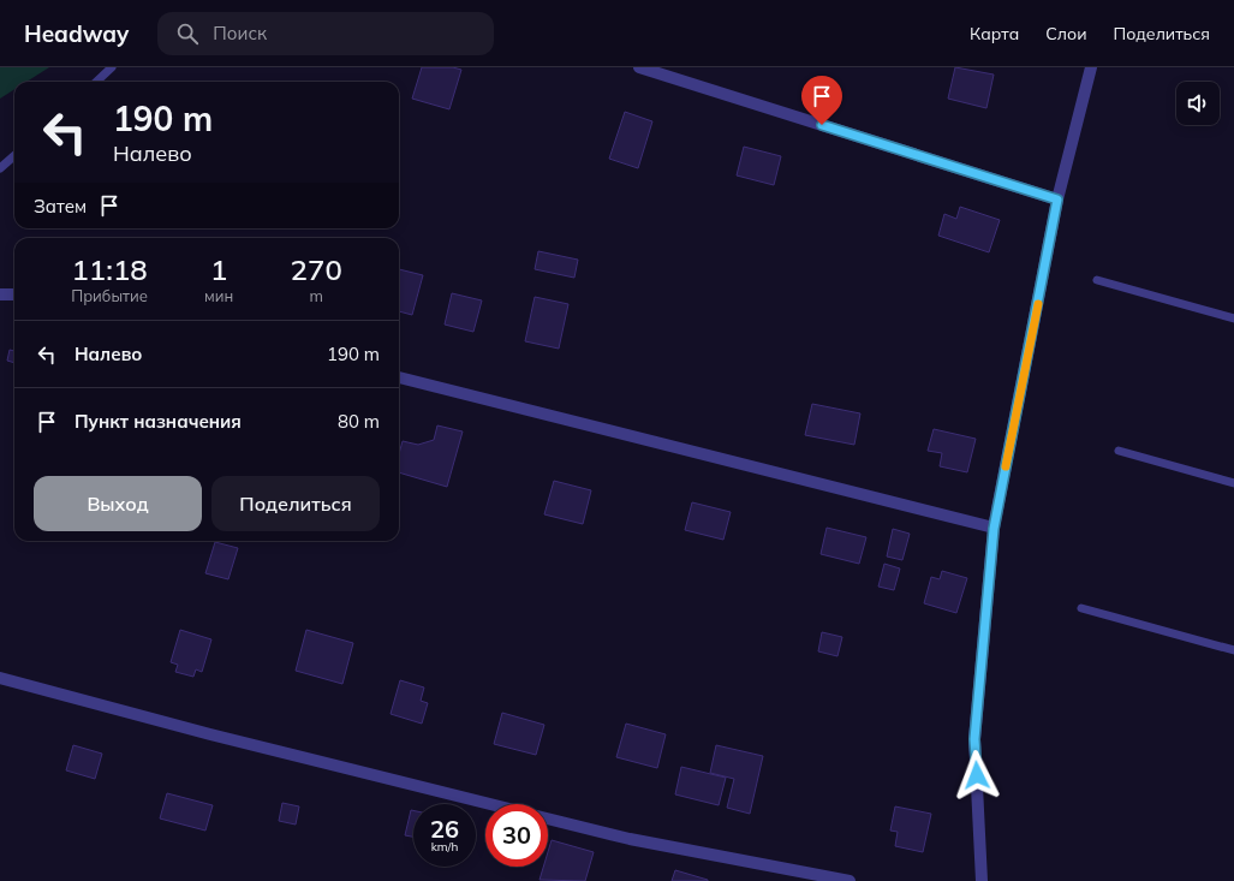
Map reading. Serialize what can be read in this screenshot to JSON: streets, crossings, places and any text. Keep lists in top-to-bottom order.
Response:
{
  "page": {
    "header": "Headway",
    "search": "Поиск",
    "nav": ["Карта", "Слои", "Поделиться"],
    "turn": ["190 m", "Налево"],
    "then": "Затем",
    "eta": [
      "11:18",
      "Прибытие",
      "1",
      "мин",
      "270",
      "m"
    ],
    "list": [
      {
        "name": "Налево",
        "value": "190 m"
      },
      {
        "name": "Пункт назначения",
        "value": "80 m"
      }
    ],
    "buttons": ["Выход", "Поделиться"],
    "speed": "26 km/h",
    "limit": "30"
  }
}
